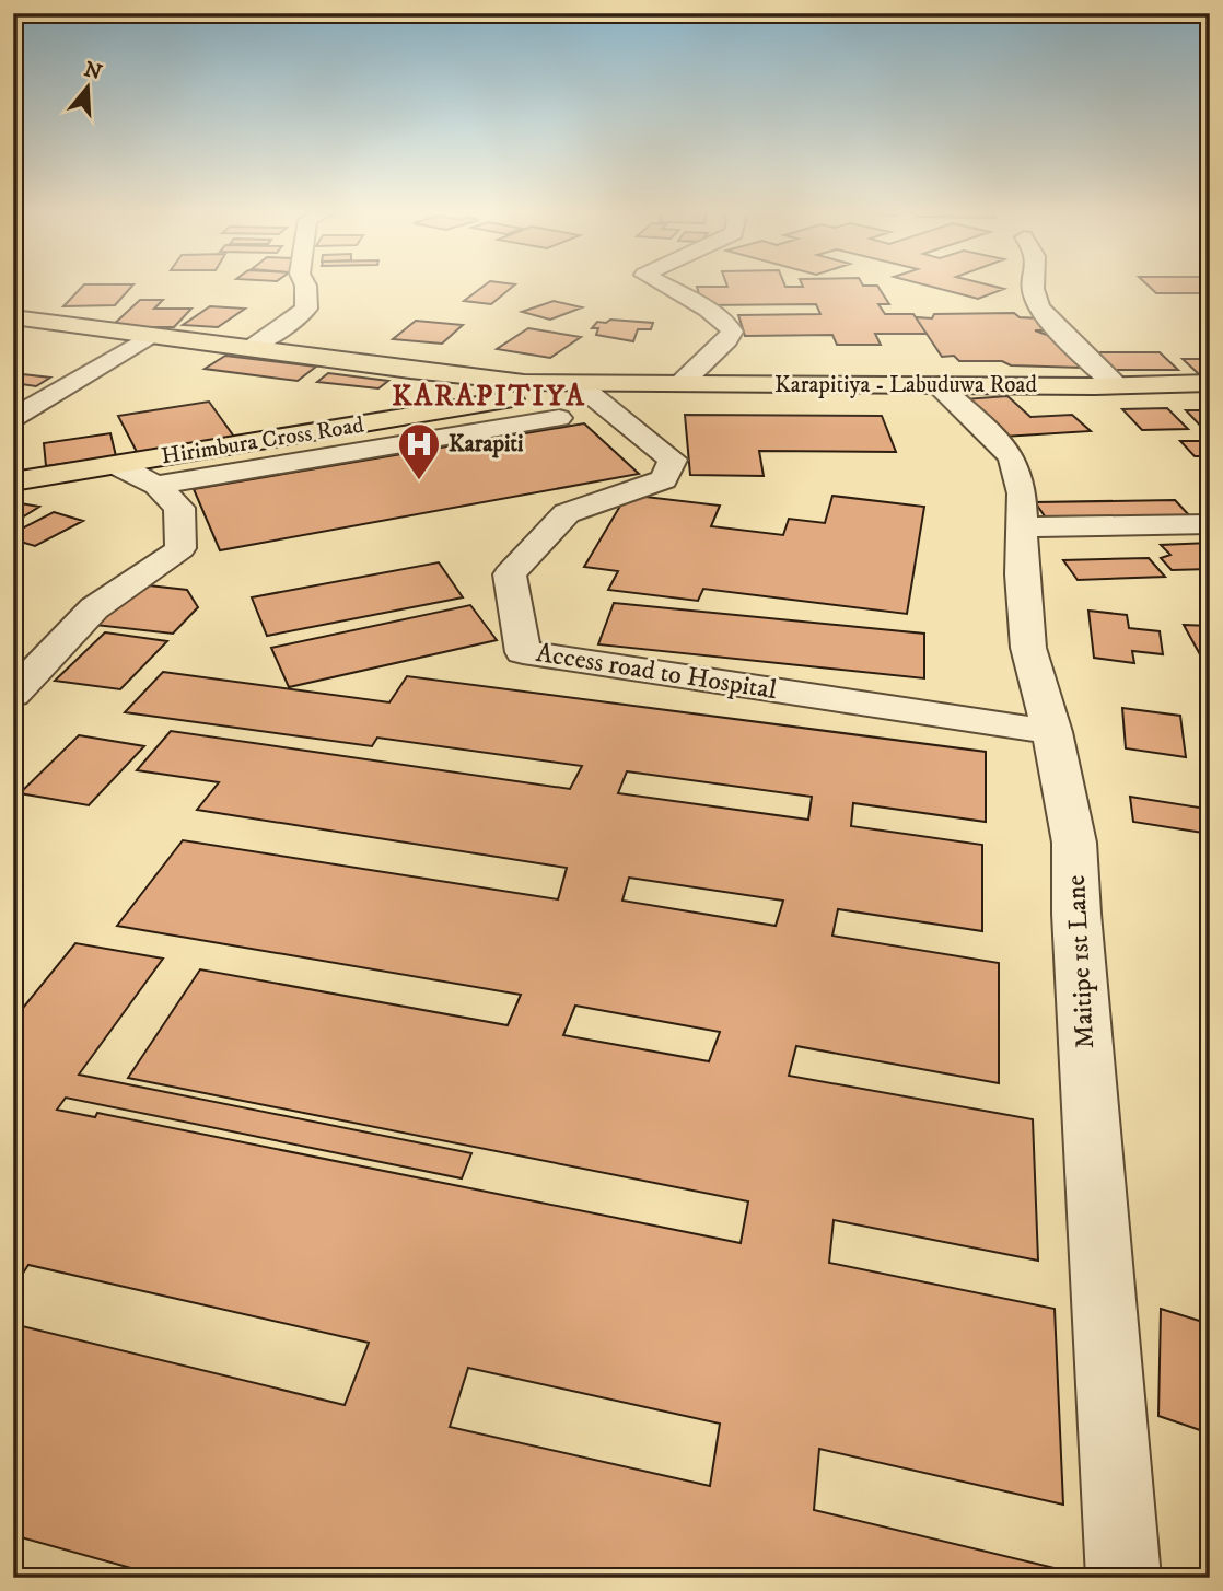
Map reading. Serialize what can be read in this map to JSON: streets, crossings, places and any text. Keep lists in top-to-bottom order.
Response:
{
  "streets": {
    "main road": ["Karapitiya - Labuduwa Road", "Hirimbura Cross Road"],
    "street": ["Access road to Hospital", "Maitipe 1st Lane"]
  },
  "crossings": [
    ["Karapitiya - Labuduwa Road", "Hirimbura Cross Road"],
    ["Karapitiya - Labuduwa Road", "Access road to Hospital"],
    ["Karapitiya - Labuduwa Road", "Maitipe 1st Lane"],
    ["Access road to Hospital", "Maitipe 1st Lane"]
  ],
  "districts": ["KARAPITIYA"],
  "places": {
    "hospital": ["Karapiti"]
  },
  "north": "top"
}
